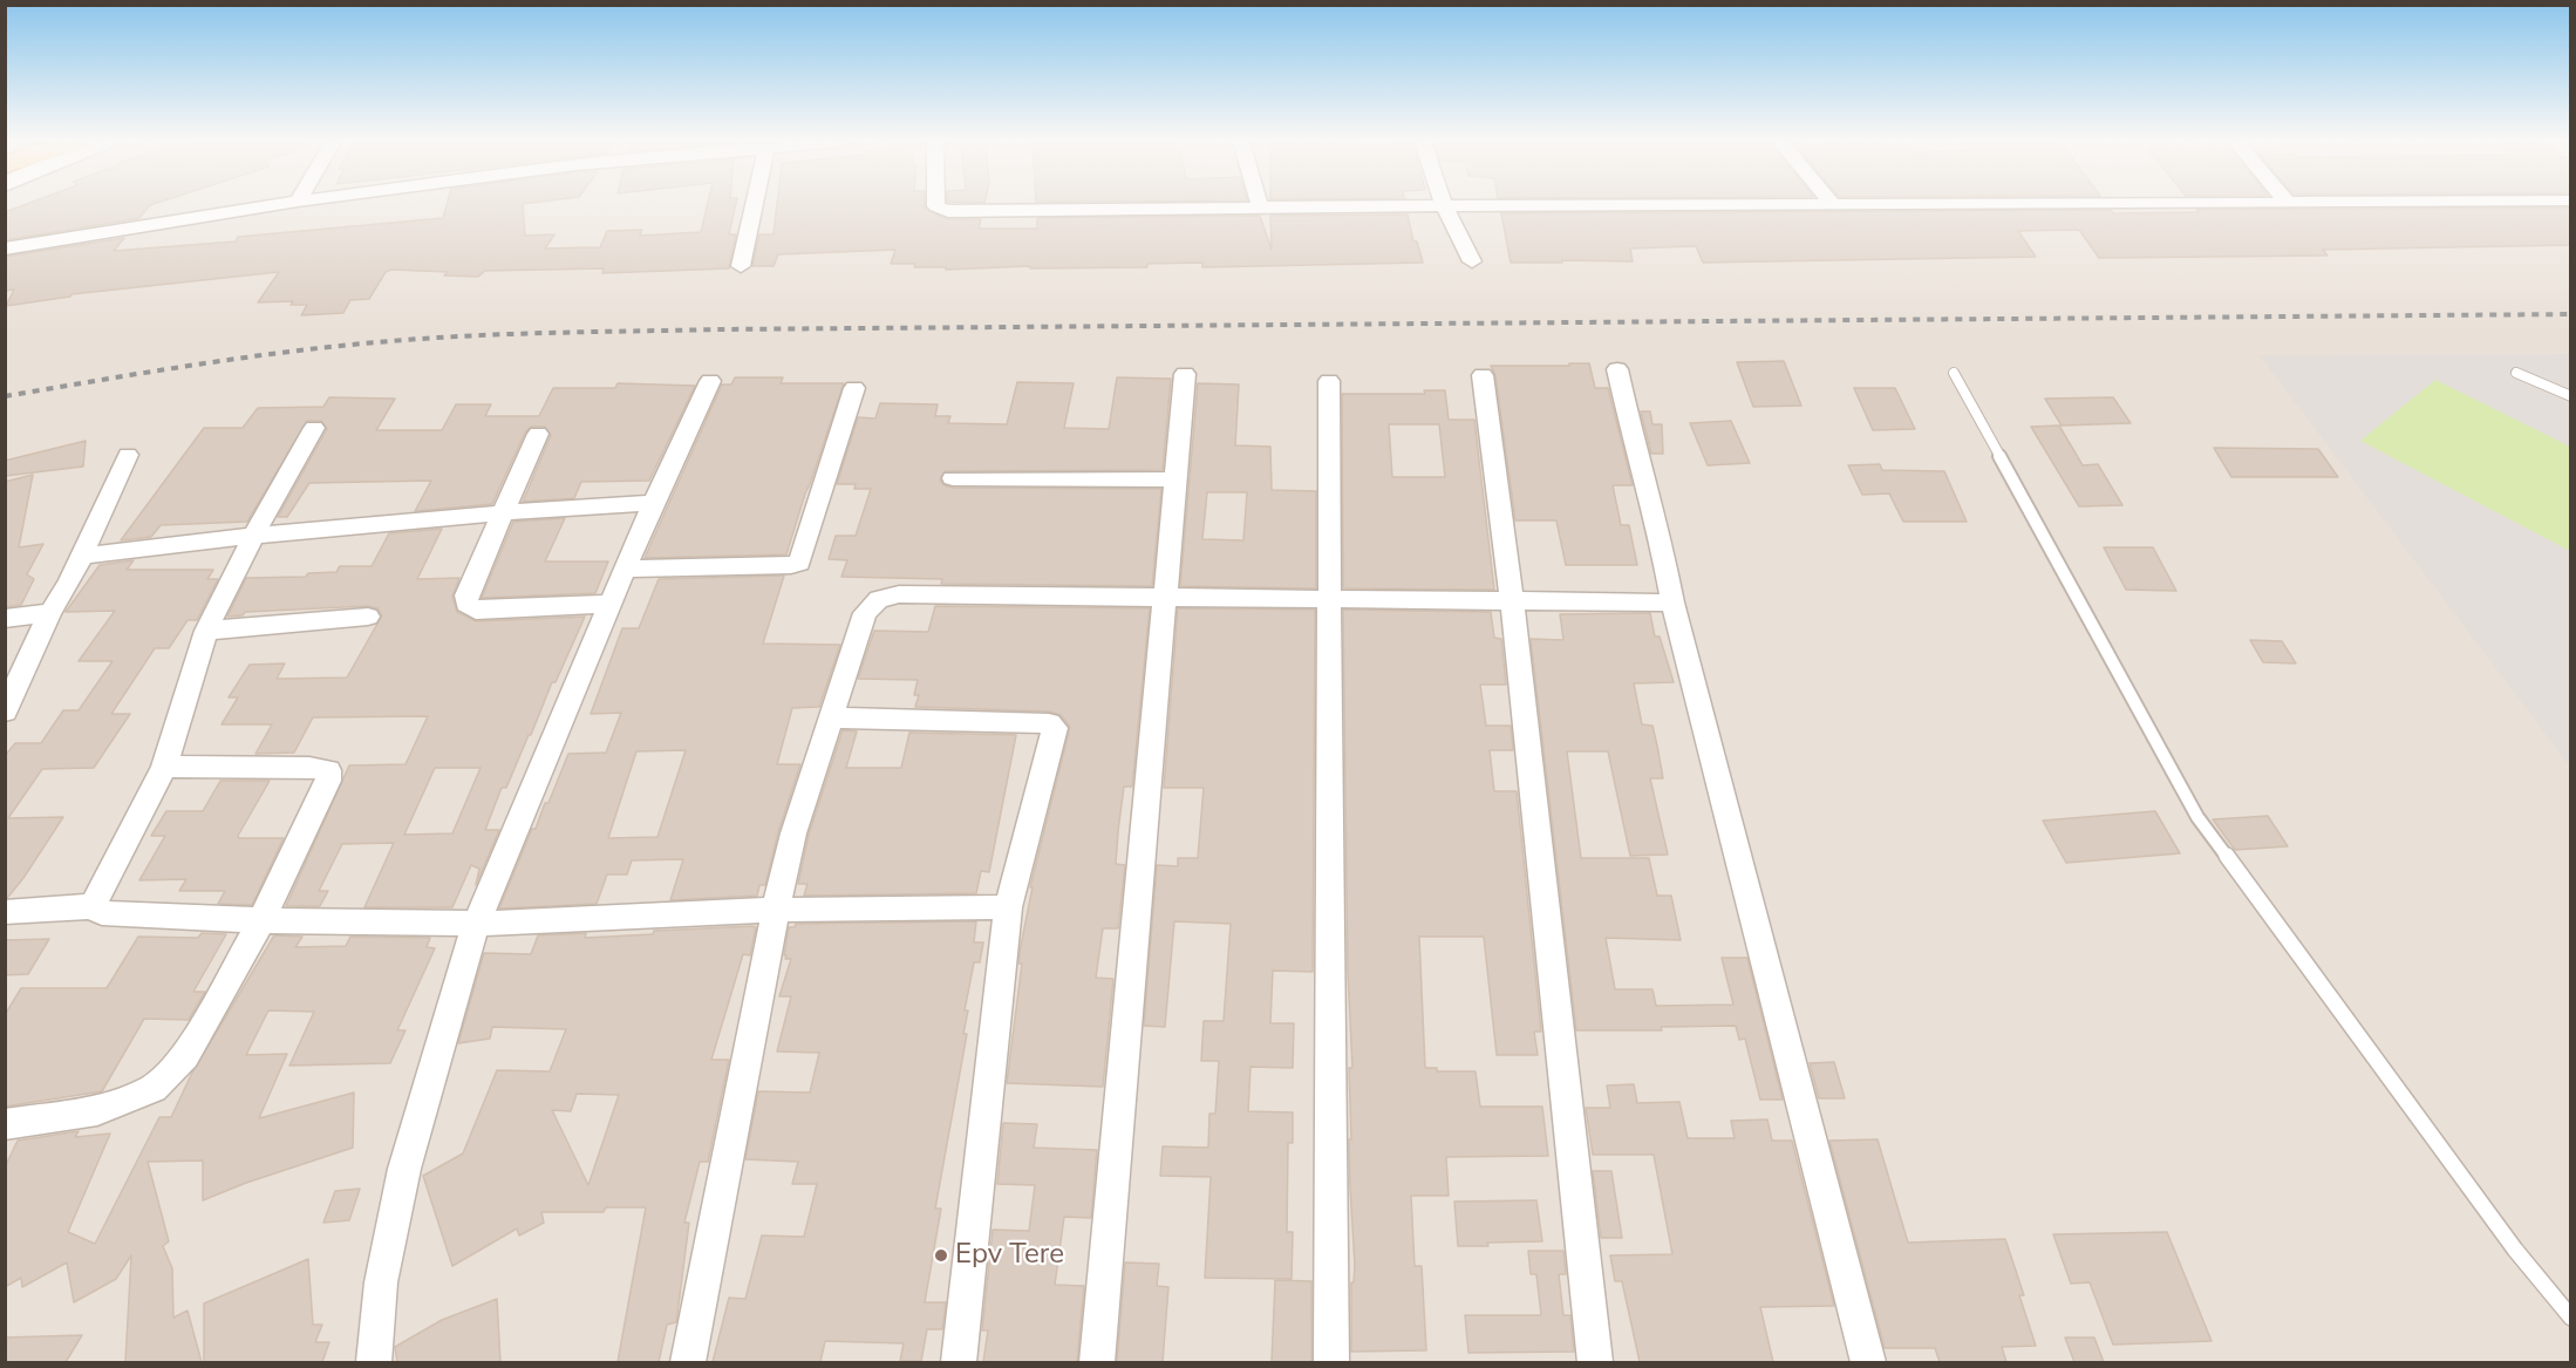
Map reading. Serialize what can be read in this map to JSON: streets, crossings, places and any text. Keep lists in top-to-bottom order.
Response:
{
  "places": ["Epv Tere"]
}
